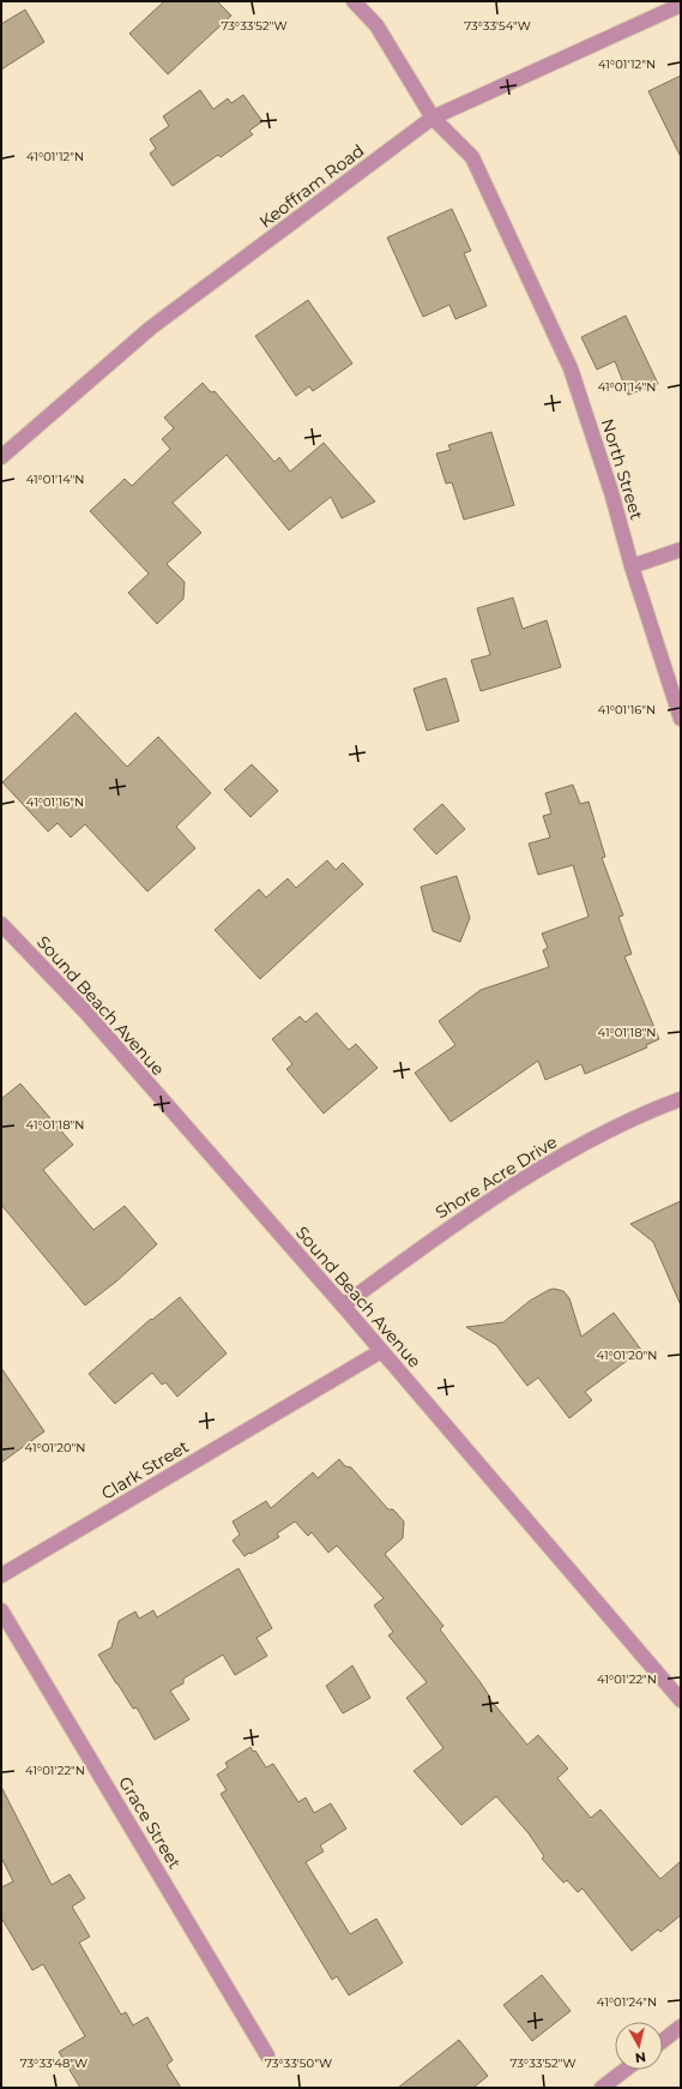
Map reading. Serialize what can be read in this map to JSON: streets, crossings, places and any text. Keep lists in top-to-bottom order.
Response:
{
  "streets": {
    "street": [
      "Keoffram Road",
      "North Street",
      "Sound Beach Avenue",
      "Shore Acre Drive",
      "Clark Street",
      "Grace Street"
    ]
  },
  "crossings": [
    ["Keoffram Road", "North Street"],
    ["Sound Beach Avenue", "Shore Acre Drive"],
    ["Sound Beach Avenue", "Clark Street"]
  ],
  "north": "bottom",
  "coordinates": [
    "73°33'52\"W",
    "73°33'54\"W",
    "41°01'12\"N",
    "41°01'14\"N",
    "41°01'16\"N",
    "41°01'18\"N",
    "41°01'20\"N",
    "41°01'22\"N",
    "41°01'24\"N",
    "73°33'48\"W",
    "73°33'50\"W"
  ]
}
